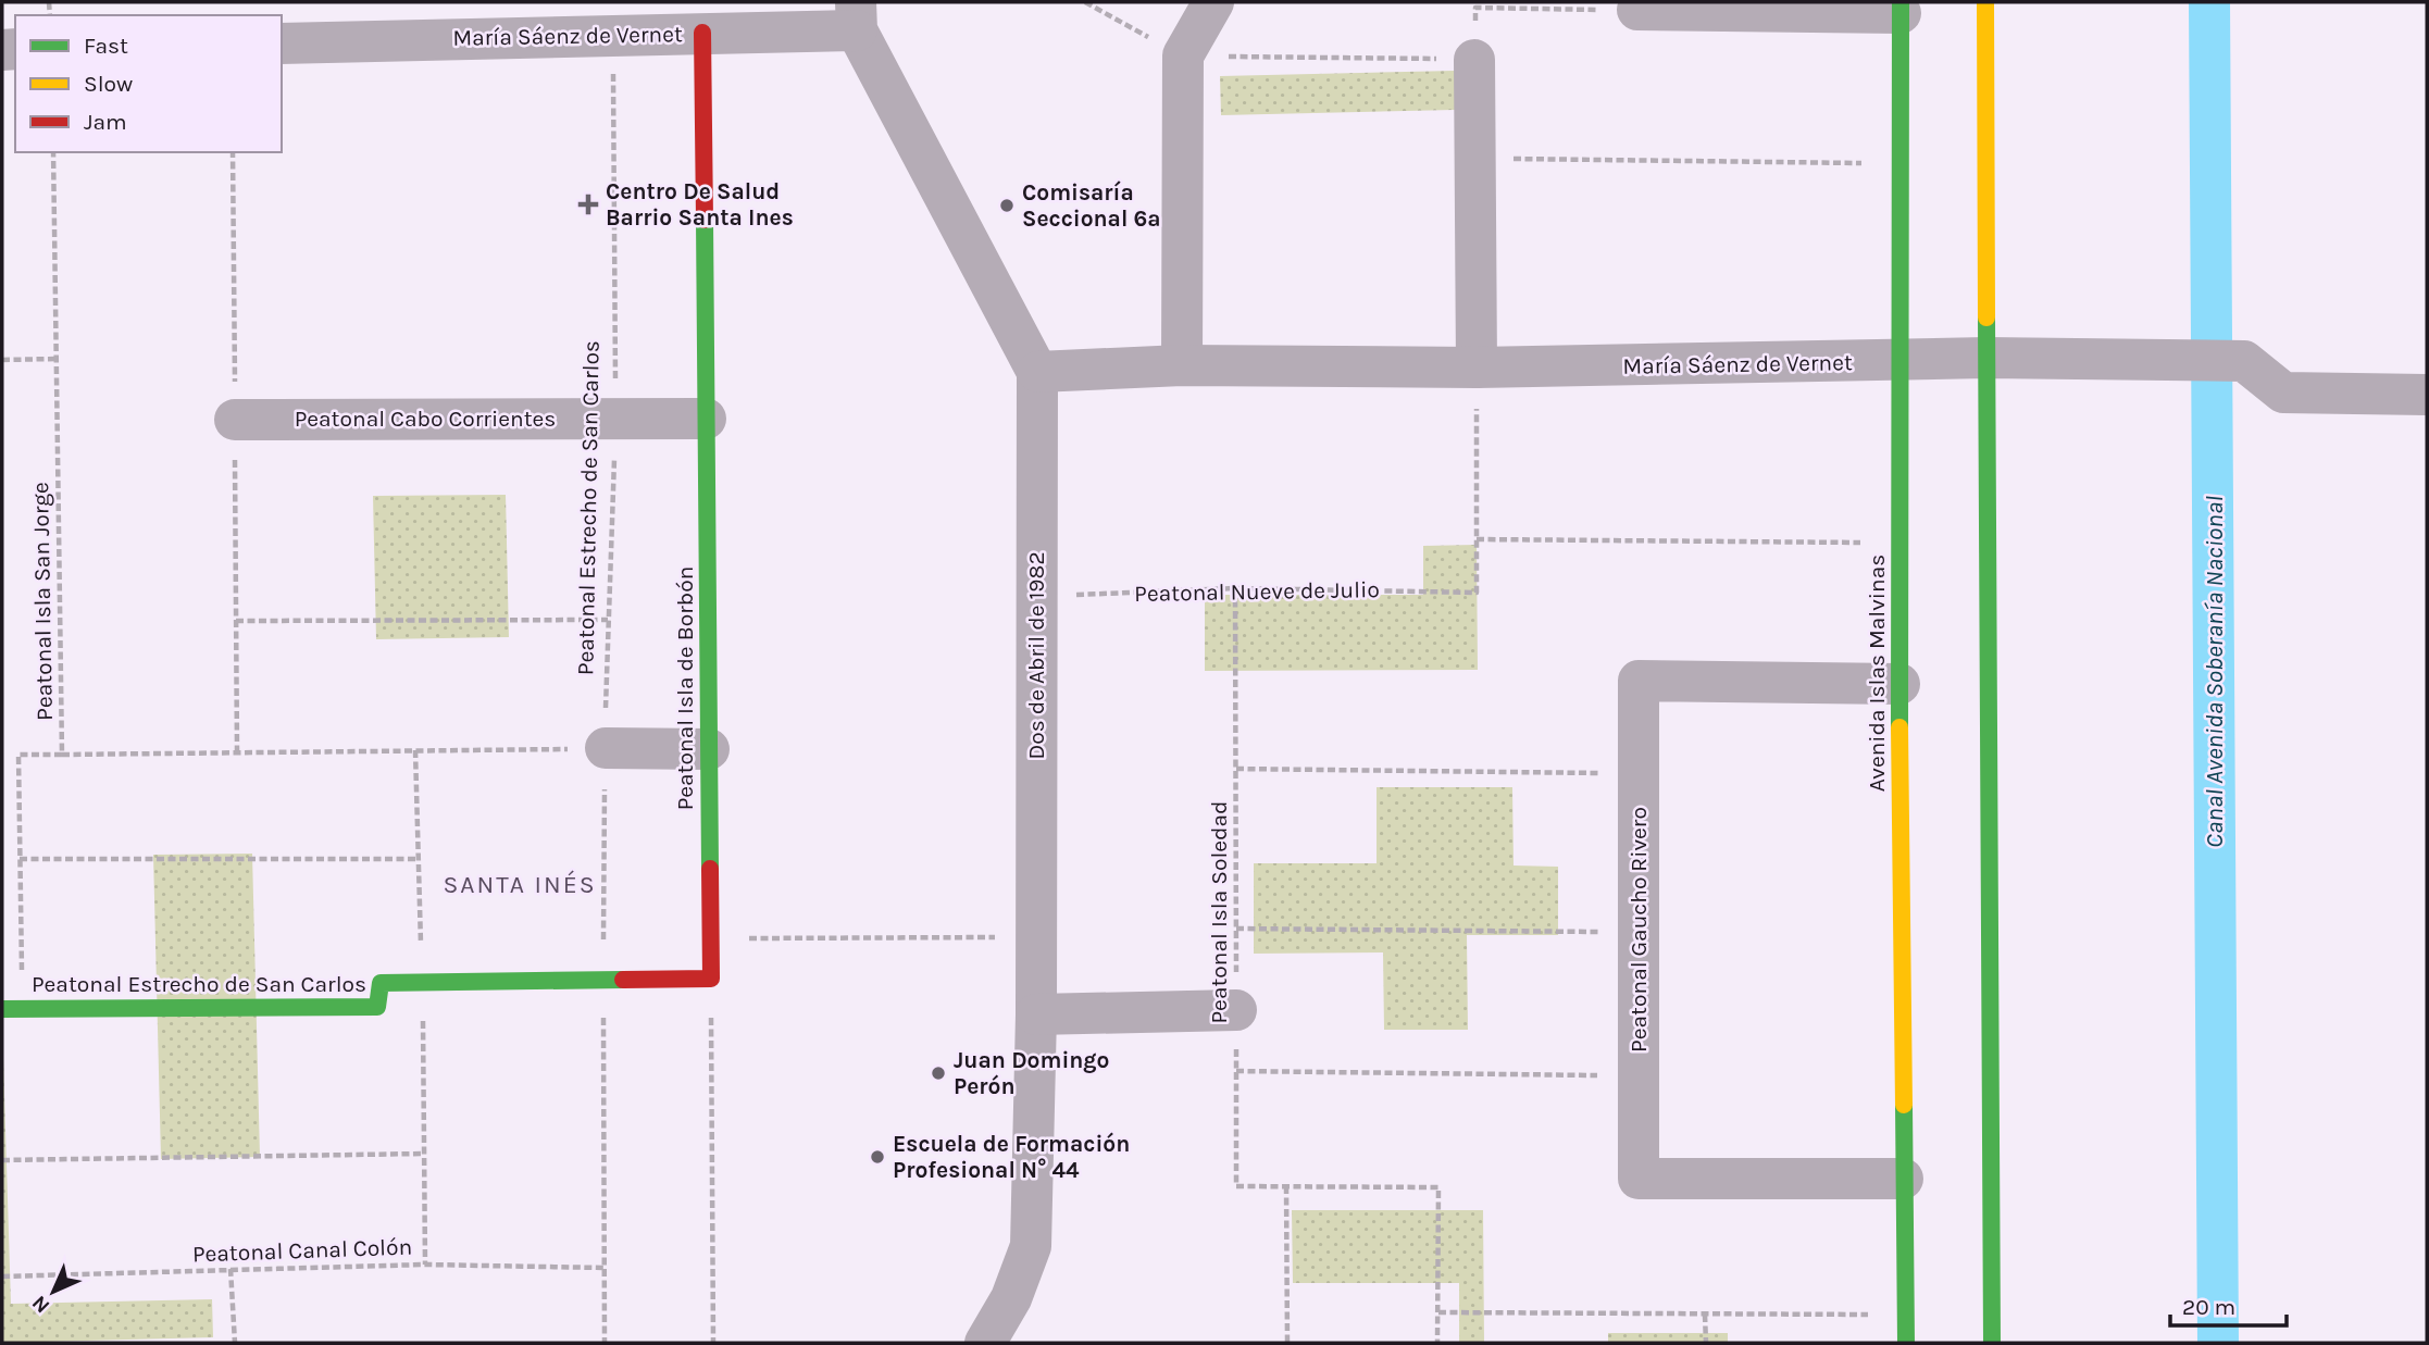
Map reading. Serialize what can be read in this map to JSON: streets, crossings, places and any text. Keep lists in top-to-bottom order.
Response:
{
  "streets": {
    "street": [
      "María Sáenz de Vernet",
      "Peatonal Cabo Corrientes",
      "Peatonal Estrecho de San Carlos",
      "Dos de Abril de 1982",
      "Avenida Islas Malvinas",
      "Peatonal Isla de Borbón",
      "Peatonal Gaucho Rivero"
    ],
    "path": [
      "Peatonal Nueve de Julio",
      "Peatonal Isla San Jorge",
      "Peatonal Isla Soledad",
      "Peatonal Canal Colón"
    ]
  },
  "crossings": [
    ["María Sáenz de Vernet", "Peatonal Estrecho de San Carlos"],
    ["María Sáenz de Vernet", "Dos de Abril de 1982"],
    ["María Sáenz de Vernet", "Avenida Islas Malvinas"],
    ["María Sáenz de Vernet", "Peatonal Isla de Borbón"],
    ["Peatonal Cabo Corrientes", "Peatonal Estrecho de San Carlos"],
    ["Peatonal Cabo Corrientes", "Peatonal Isla de Borbón"],
    ["Peatonal Estrecho de San Carlos", "Peatonal Isla San Jorge"],
    ["Peatonal Estrecho de San Carlos", "Peatonal Isla de Borbón"],
    ["Peatonal Estrecho de San Carlos", "Peatonal Canal Colón"],
    ["Peatonal Nueve de Julio", "Dos de Abril de 1982"],
    ["Peatonal Nueve de Julio", "Peatonal Isla Soledad"],
    ["Avenida Islas Malvinas", "Peatonal Gaucho Rivero"]
  ],
  "districts": ["SANTA INÉS"],
  "water": ["Canal Avenida Soberanía Nacional"],
  "places": {
    "health": ["Centro De Salud Barrio Santa Ines"],
    "other": ["Comisaría Seccional 6ª", "Juan Domingo Perón", "Escuela de Formación Profesional N° 44"]
  },
  "legend": ["Fast", "Slow", "Jam"],
  "scale_bar": "20 m",
  "north": "bottom left"
}
